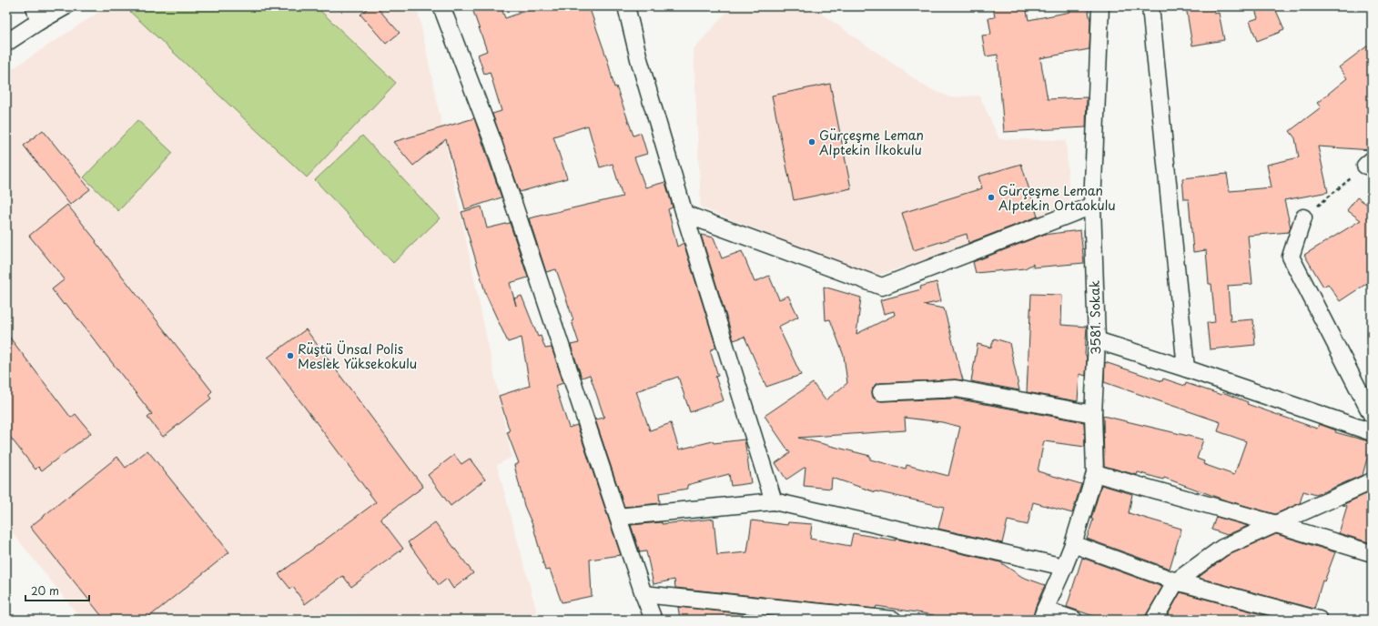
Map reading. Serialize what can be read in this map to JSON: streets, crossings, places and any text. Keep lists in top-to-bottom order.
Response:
{
  "streets": {
    "street": ["3581. Sokak"]
  },
  "places": ["Gürçeşme Leman Alptekin İlkokulu", "Gürçeşme Leman Alptekin Ortaokulu", "Rüştü Ünsal Polis Meslek Yüksekokulu"],
  "scale_bar": "20 m"
}
